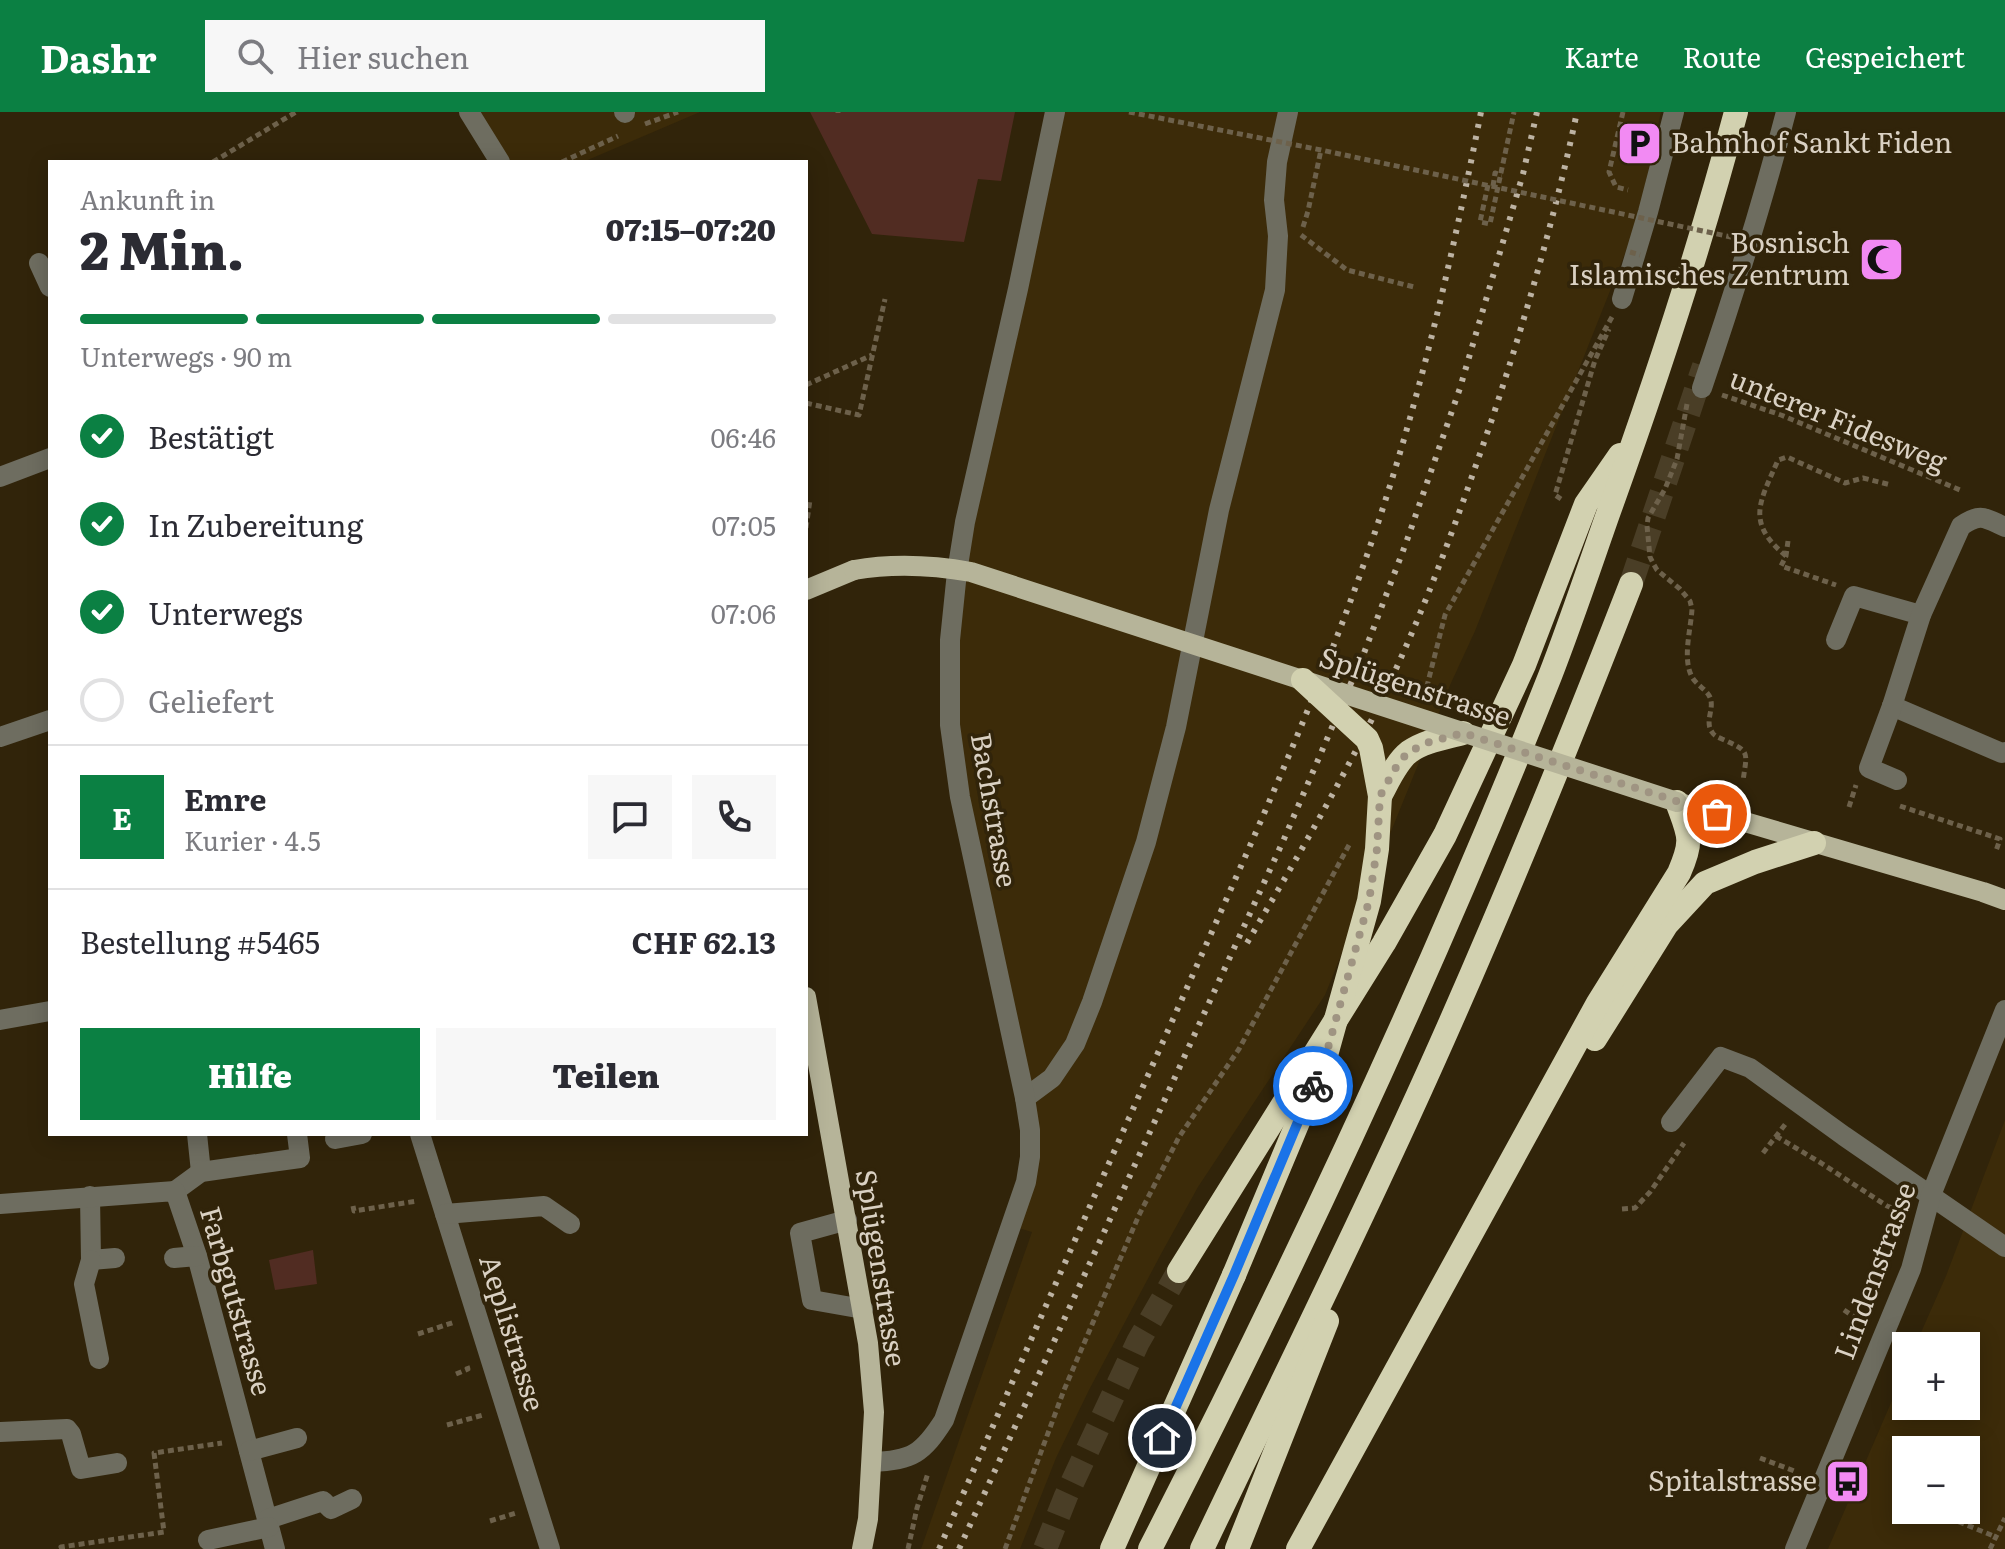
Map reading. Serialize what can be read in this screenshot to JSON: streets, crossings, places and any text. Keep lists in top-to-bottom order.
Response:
{
  "streets": {
    "main road": ["Splügenstrasse"],
    "street": [
      "Bachstrasse",
      "Lindenstrasse",
      "Farbgutstrasse",
      "Aeplistrasse"
    ],
    "path": ["unterer Fidesweg"]
  },
  "crossings": [
    ["Splügenstrasse", "Bachstrasse"]
  ],
  "places": {
    "parking": ["Bahnhof Sankt Fiden"],
    "mosque": ["Bosnisch Islamisches Zentrum"],
    "bus stop": ["Spitalstrasse"]
  },
  "page": {
    "header": "Dashr",
    "search": "Hier suchen",
    "nav": ["Karte", "Route", "Gespeichert"],
    "heading": ["2 Min.", "Ankunft in", "07:15–07:20"],
    "panel": [
      "Emre",
      "Kurier · 4.5",
      "Bestellung #5465",
      "CHF 62.13"
    ],
    "bar": "Unterwegs · 90 m",
    "list": [
      ["Bestätigt", "06:46"],
      ["In Zubereitung", "07:05"],
      ["Unterwegs", "07:06"],
      "Geliefert"
    ],
    "round": "E",
    "buttons": ["Hilfe", "Teilen"],
    "map_buttons": ["+", "−"]
  }
}
